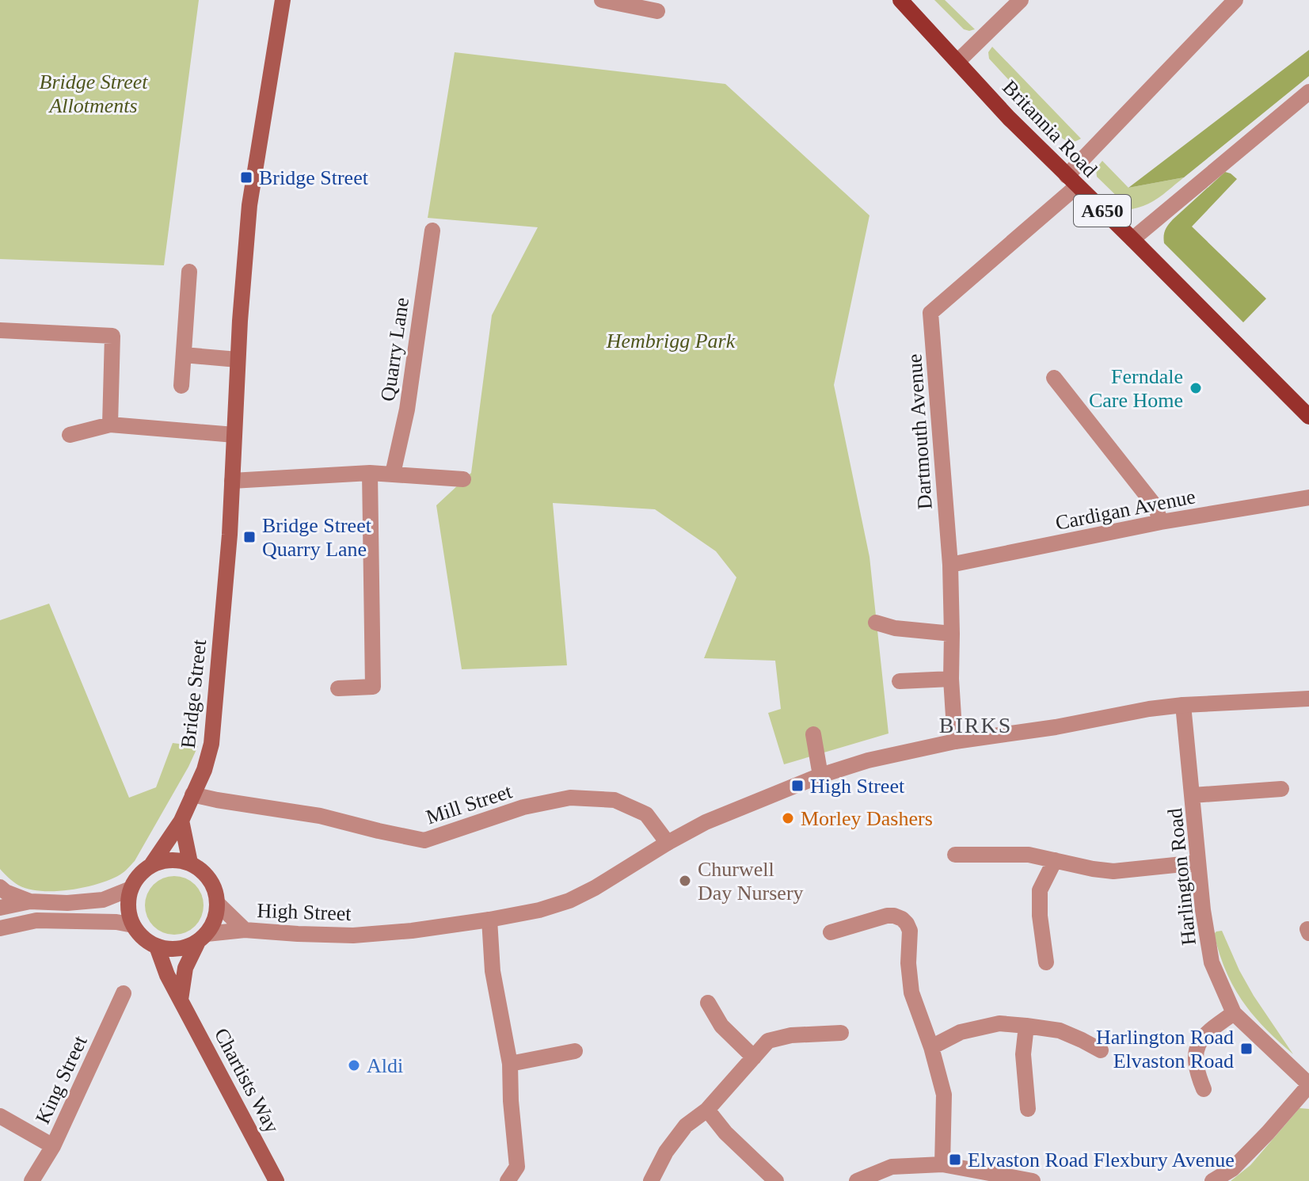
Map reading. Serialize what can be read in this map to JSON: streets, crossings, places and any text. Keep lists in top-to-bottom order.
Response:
{
  "streets": {
    "main road": [
      "Britannia Road",
      "A650",
      "Bridge Street",
      "Chartists Way"
    ],
    "street": [
      "Quarry Lane",
      "Dartmouth Avenue",
      "Cardigan Avenue",
      "Mill Street",
      "Harlington Road",
      "High Street",
      "King Street"
    ]
  },
  "crossings": [
    ["Britannia Road", "Dartmouth Avenue"],
    ["Dartmouth Avenue", "Cardigan Avenue"],
    ["Dartmouth Avenue", "High Street"],
    ["Bridge Street", "Mill Street"],
    ["Bridge Street", "High Street"],
    ["Bridge Street", "Chartists Way"],
    ["Mill Street", "High Street"],
    ["Harlington Road", "High Street"],
    ["High Street", "Chartists Way"]
  ],
  "districts": ["BIRKS"],
  "parks": ["Bridge Street Allotments", "Hembrigg Park"],
  "places": {
    "transit": [
      "Bridge Street",
      "Bridge Street Quarry Lane",
      "High Street",
      "Harlington Road Elvaston Road",
      "Elvaston Road Flexbury Avenue"
    ],
    "other": [
      "Ferndale Care Home",
      "Morley Dashers",
      "Churwell Day Nursery",
      "Aldi"
    ]
  }
}
